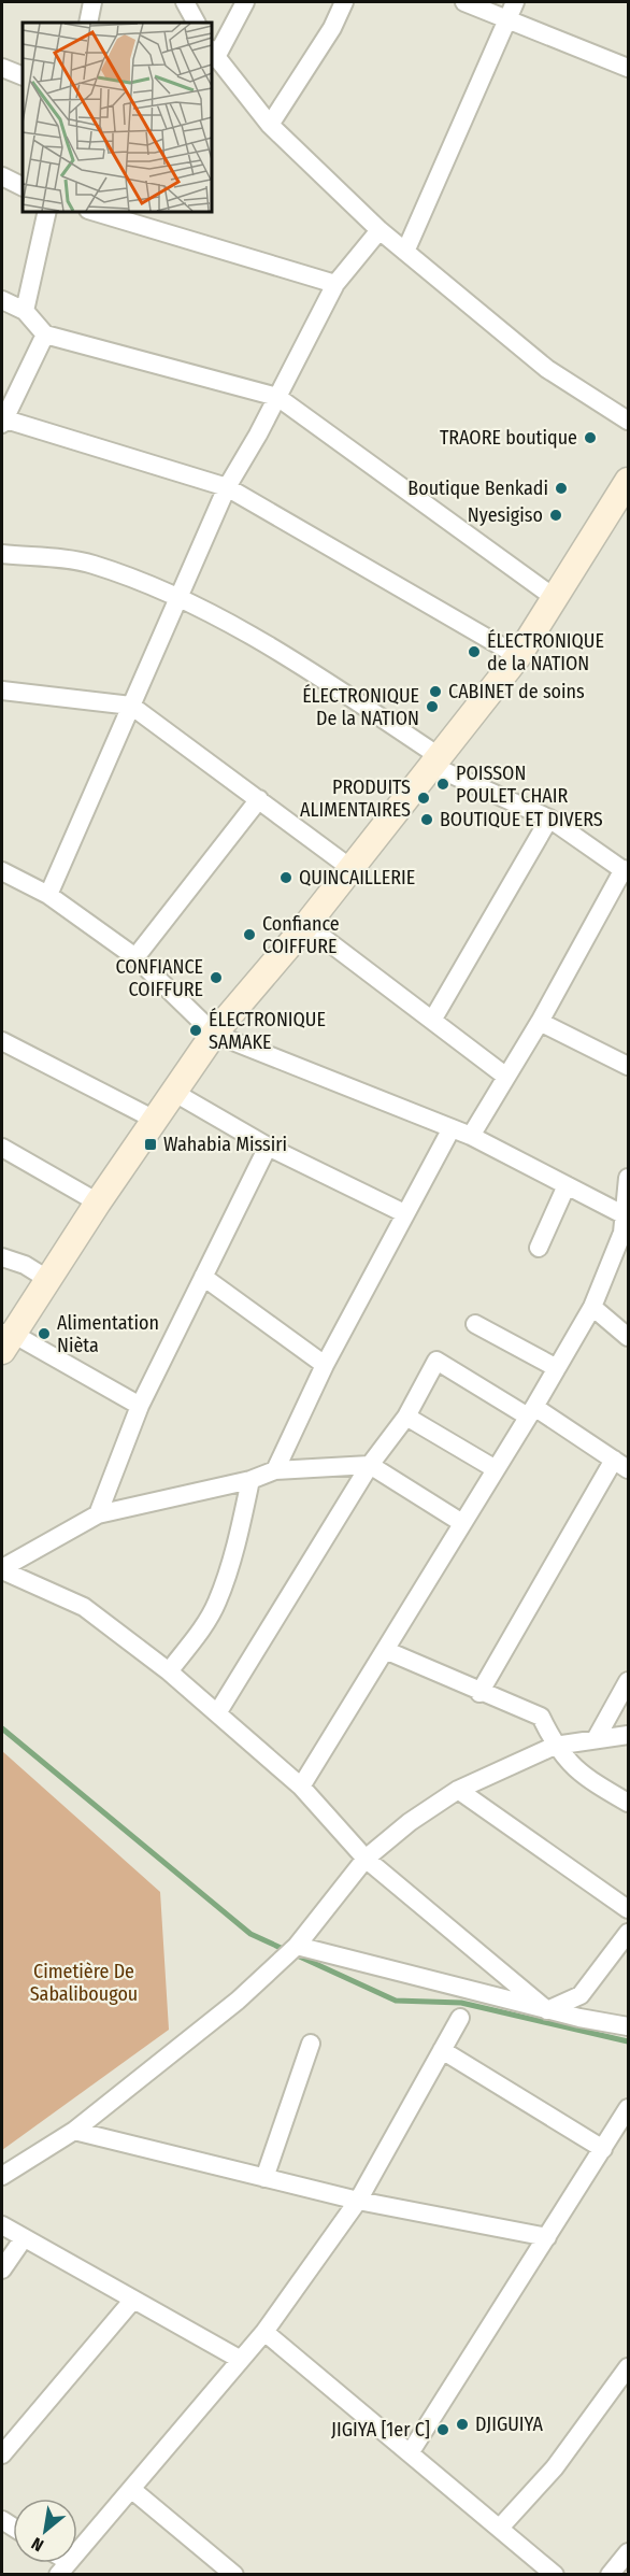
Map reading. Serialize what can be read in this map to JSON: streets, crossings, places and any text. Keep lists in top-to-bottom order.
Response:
{
  "parks": ["Cimetière De Sabalibougou"],
  "places": {
    "other": [
      "TRAORE boutique",
      "Boutique Benkadi",
      "Nyesigiso",
      "ÉLECTRONIQUE de la NATION",
      "CABINET de soins",
      "ÉLECTRONIQUE De la NATION",
      "POISSON POULET CHAIR",
      "PRODUITS ALIMENTAIRES",
      "BOUTIQUE ET DIVERS",
      "QUINCAILLERIE",
      "Confiance COIFFURE",
      "CONFIANCE COIFFURE",
      "ÉLECTRONIQUE SAMAKE",
      "Alimentation Nièta",
      "DJIGUIYA",
      "JIGIYA [1er C]"
    ],
    "transit": ["Wahabia Missiri"]
  },
  "north": "bottom left"
}
